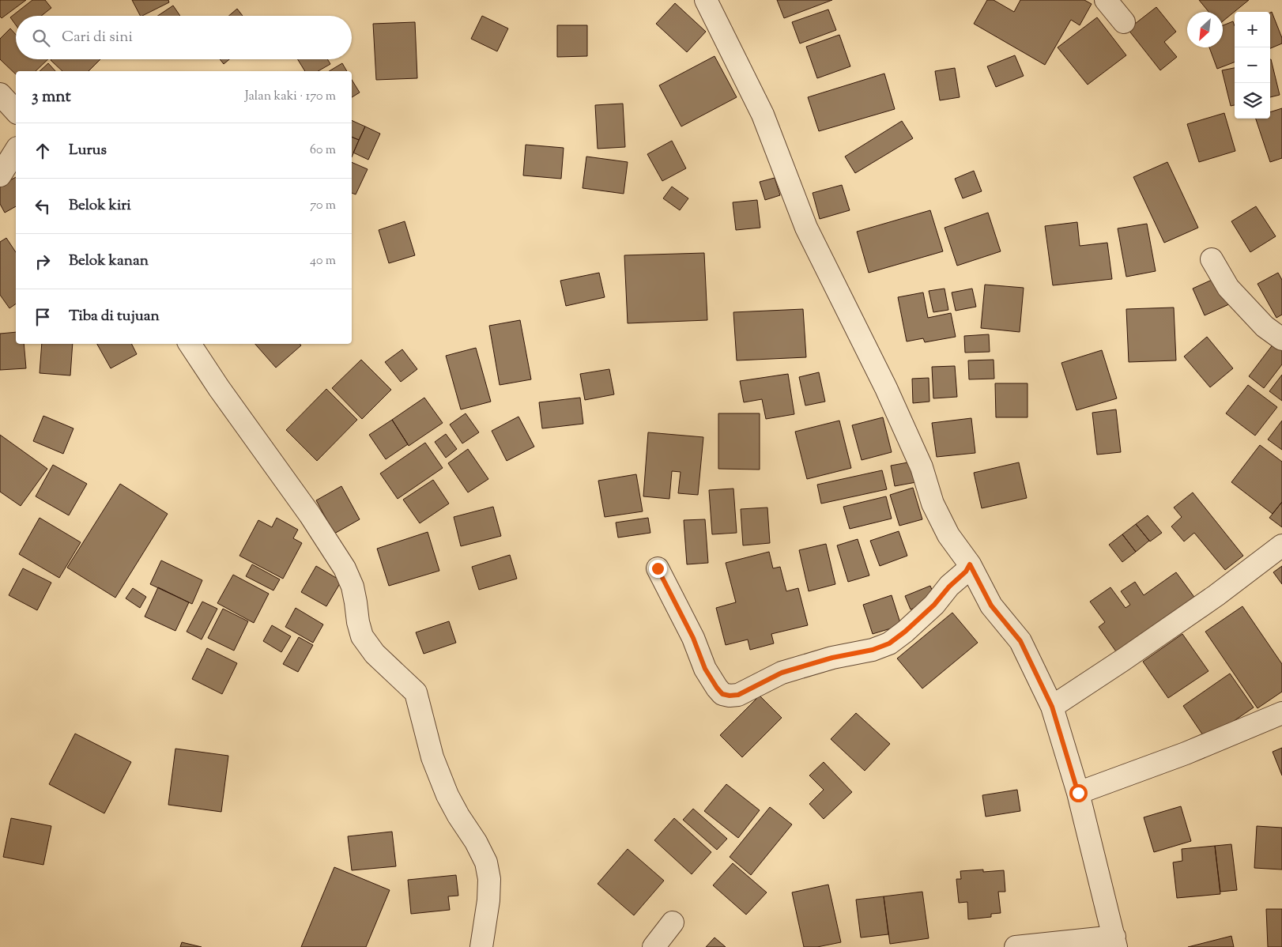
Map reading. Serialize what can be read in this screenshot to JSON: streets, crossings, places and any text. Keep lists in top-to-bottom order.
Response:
{
  "north": "bottom left",
  "page": {
    "map_buttons": ["+", "−"],
    "search": "Cari di sini",
    "heading": ["3 mnt", "Jalan kaki · 170 m"],
    "list": [
      ["Lurus", "60 m"],
      ["Belok kiri", "70 m"],
      ["Belok kanan", "40 m"],
      "Tiba di tujuan"
    ]
  }
}
